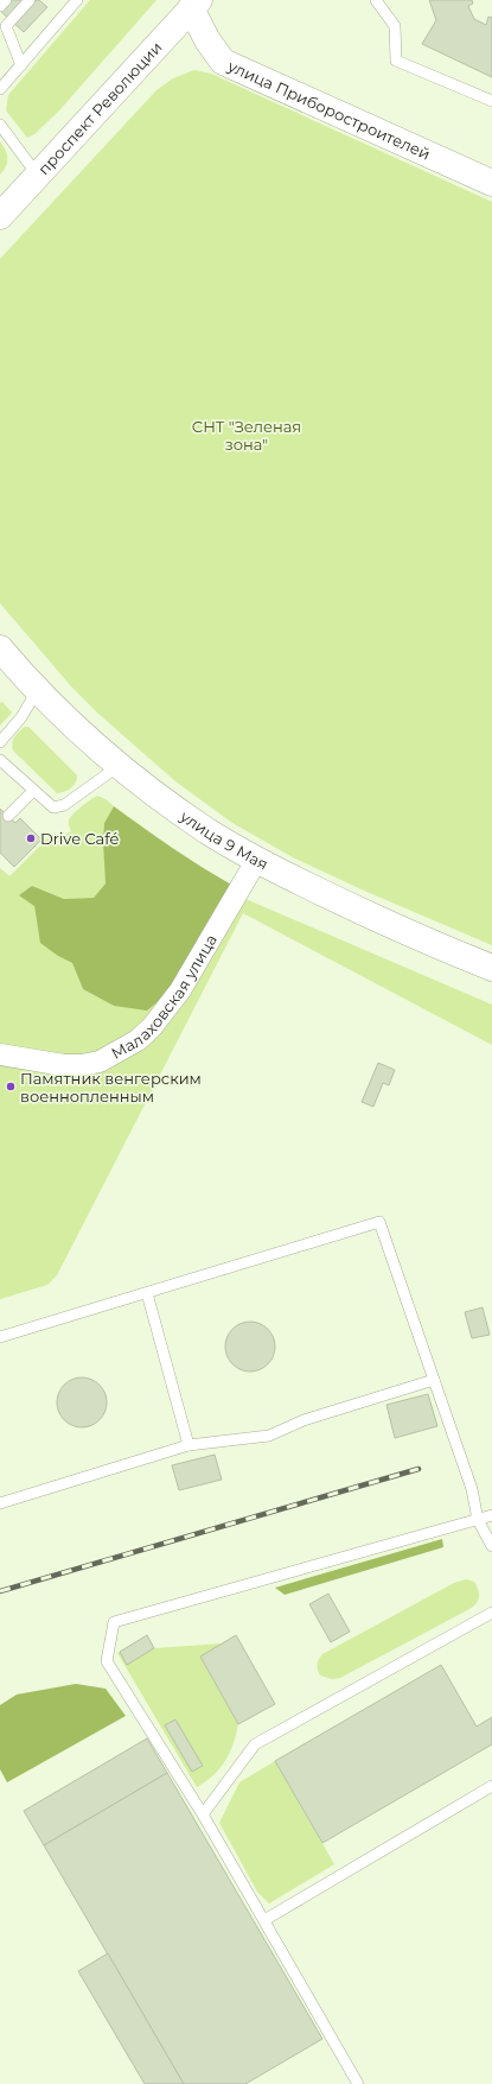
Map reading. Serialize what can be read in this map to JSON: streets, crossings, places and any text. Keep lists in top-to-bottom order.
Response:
{
  "streets": {
    "main road": ["проспект Революции", "улица Приборостроителей", "улица 9 Мая"],
    "street": ["Малаховская улица"]
  },
  "crossings": [
    ["проспект Революции", "улица Приборостроителей"],
    ["улица 9 Мая", "Малаховская улица"]
  ],
  "parks": ["СНТ \"Зеленая зона\""],
  "places": ["Drive Café", "Памятник венгерским военнопленным"]
}
